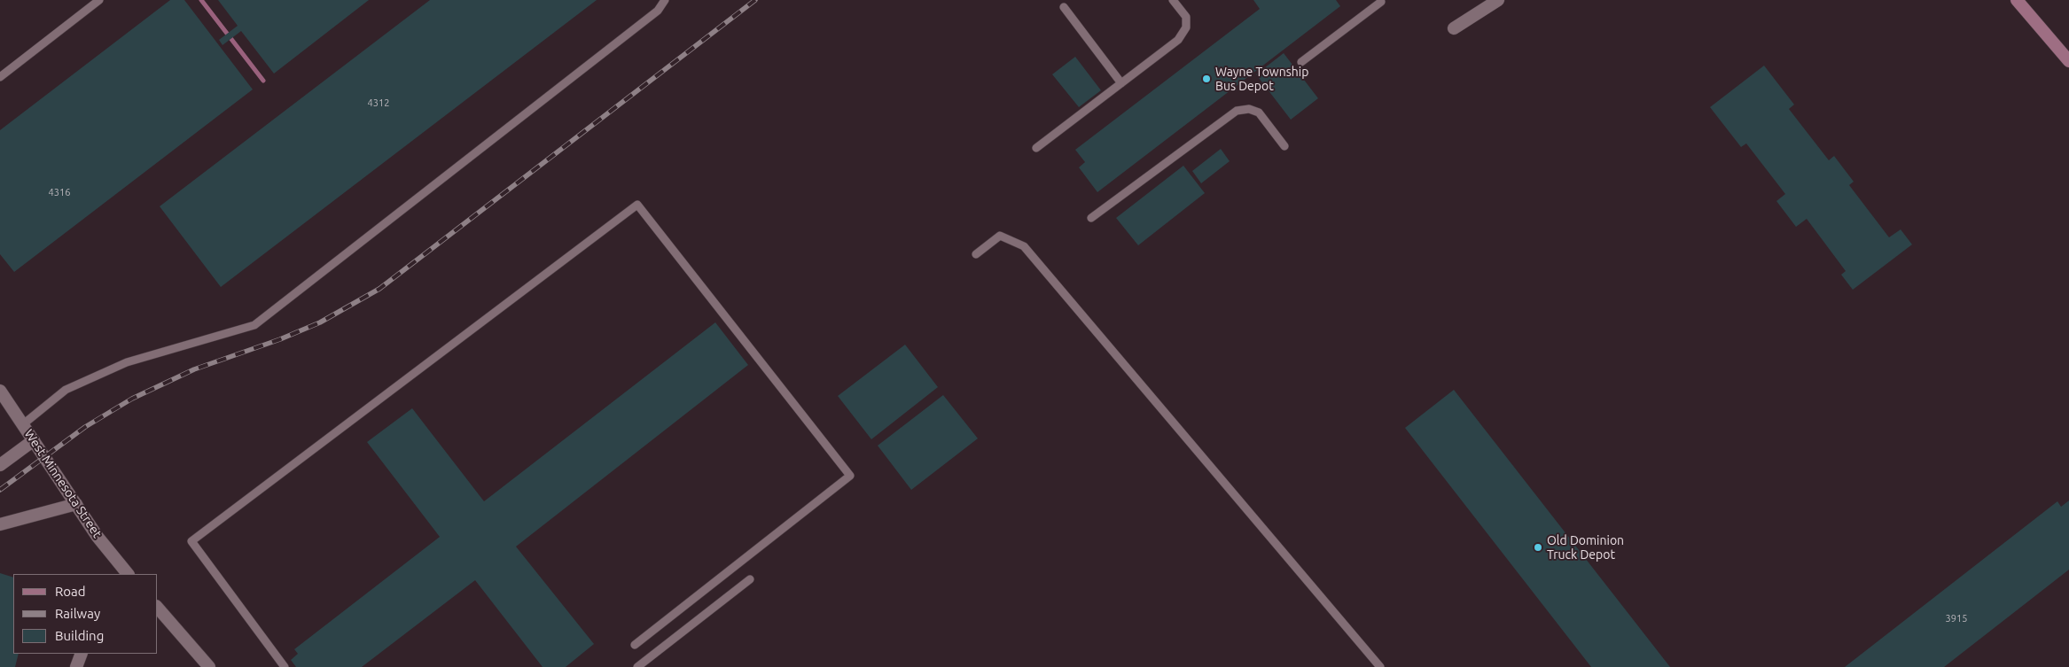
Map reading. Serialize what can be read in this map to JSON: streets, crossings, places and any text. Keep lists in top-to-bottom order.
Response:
{
  "streets": {
    "street": ["West Minnesota Street"]
  },
  "places": ["Wayne Township Bus Depot", "Old Dominion Truck Depot"],
  "house_numbers": ["4312", "4316", "3915"],
  "legend": ["Road", "Railway", "Building"]
}
